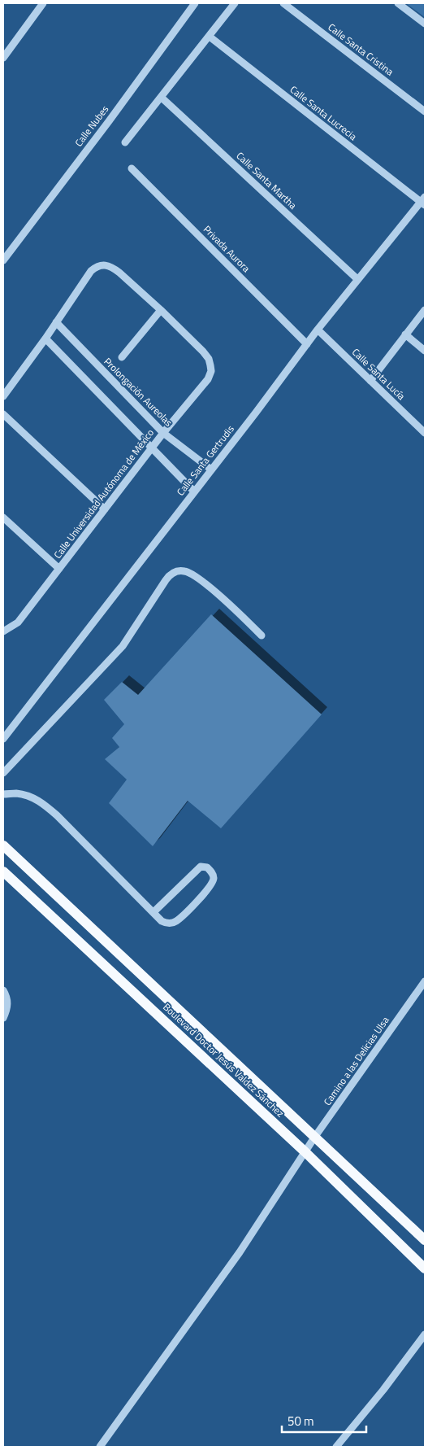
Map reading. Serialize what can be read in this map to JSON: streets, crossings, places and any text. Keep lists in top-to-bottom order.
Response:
{
  "streets": {
    "main road": ["Boulevard Doctor Jesús Valdez Sánchez"],
    "street": [
      "Calle Santa Cristina",
      "Calle Santa Lucrecia",
      "Calle Nubes",
      "Calle Santa Martha",
      "Privada Aurora",
      "Calle Santa Lucía",
      "Prolongación Aureolas",
      "Calle Santa Gertrudis",
      "Calle Universidad Autónoma de México",
      "Camino a las Delicias Ulsa"
    ]
  },
  "crossings": [
    ["Calle Santa Lucrecia", "Calle Santa Gertrudis"],
    ["Calle Santa Martha", "Calle Santa Gertrudis"],
    ["Privada Aurora", "Calle Santa Gertrudis"],
    ["Calle Santa Lucía", "Calle Santa Gertrudis"],
    ["Prolongación Aureolas", "Calle Santa Gertrudis"],
    ["Prolongación Aureolas", "Calle Universidad Autónoma de México"],
    ["Boulevard Doctor Jesús Valdez Sánchez", "Camino a las Delicias Ulsa"]
  ],
  "scale_bar": "50 m"
}
